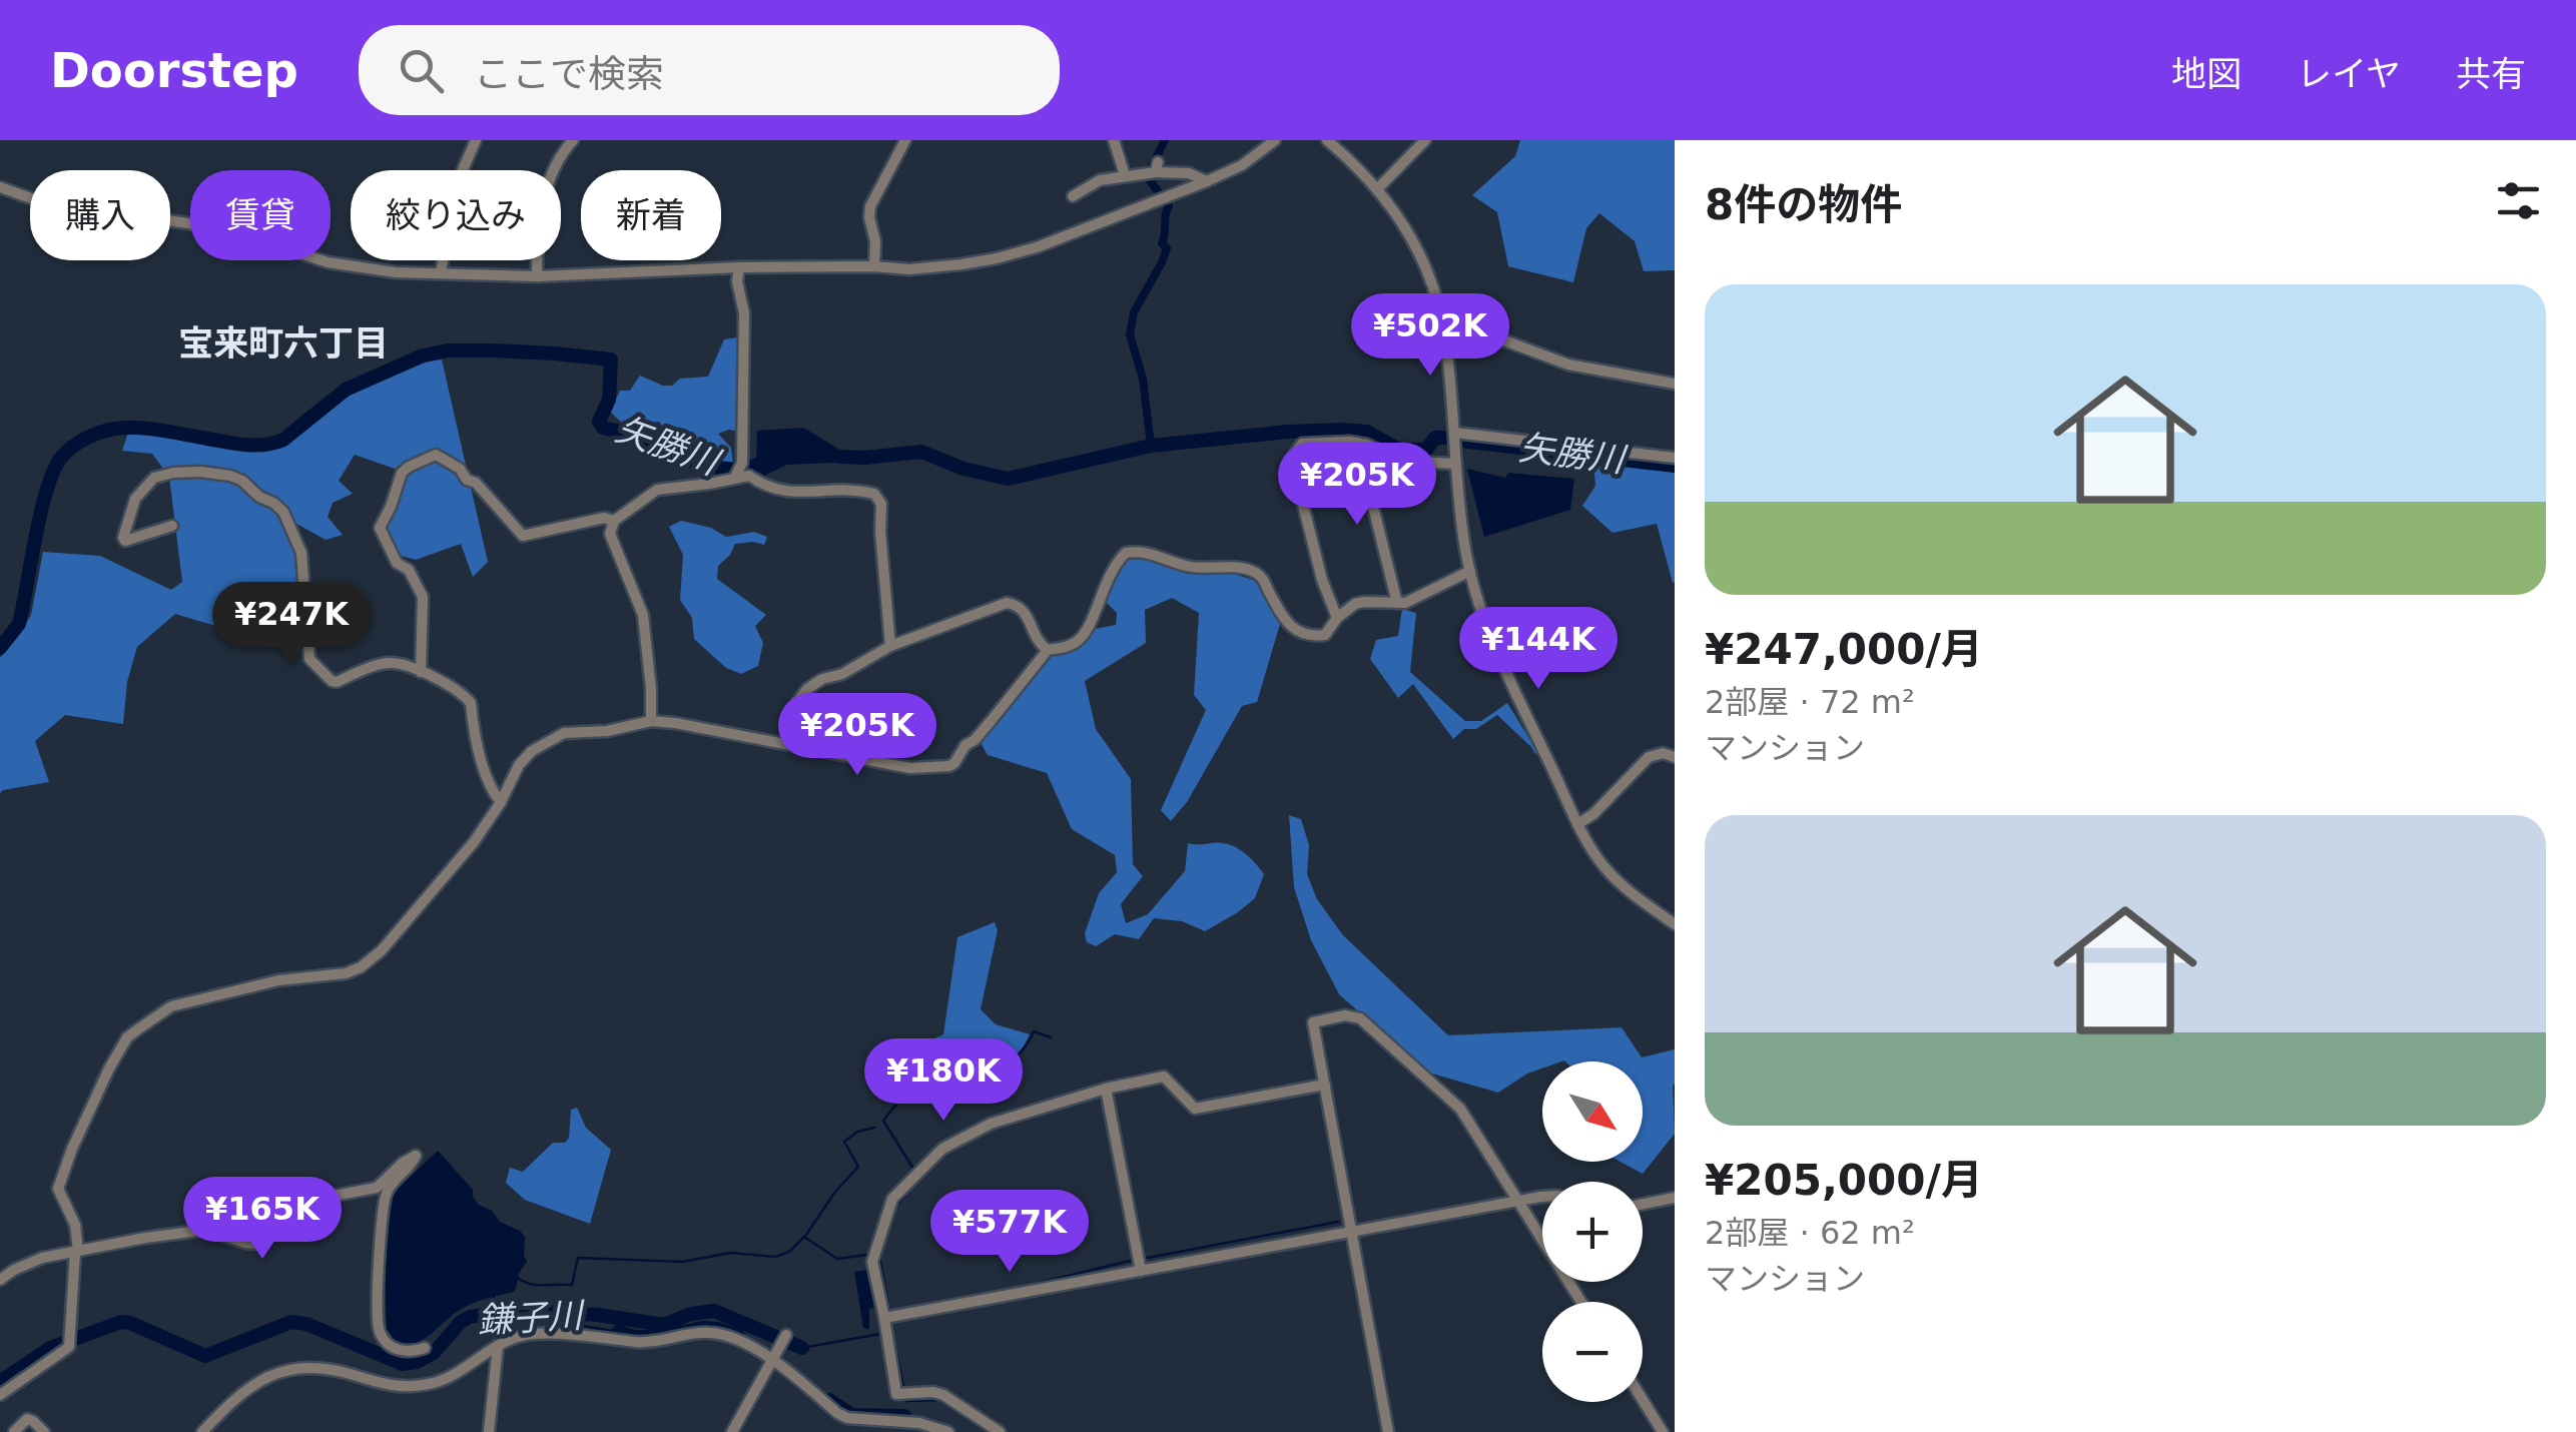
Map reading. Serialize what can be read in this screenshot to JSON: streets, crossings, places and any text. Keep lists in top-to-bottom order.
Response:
{
  "districts": ["宝来町六丁目"],
  "water": ["矢勝川", "鎌子川"],
  "north": "bottom right",
  "page": {
    "header": "Doorstep",
    "search": "ここで検索",
    "nav": ["地図", "レイヤ", "共有"],
    "heading": "8件の物件",
    "chip": [
      "購入",
      "賃貸",
      "絞り込み",
      "新着"
    ],
    "list": [
      {
        "name": "¥247,000/月",
        "note": "2部屋 · 72 m² · マンション"
      },
      {
        "name": "¥205,000/月",
        "note": "2部屋 · 62 m² · マンション"
      }
    ],
    "price": [
      "¥502K",
      "¥205K",
      "¥247K",
      "¥144K",
      "¥205K",
      "¥180K",
      "¥165K",
      "¥577K"
    ],
    "map_buttons": ["+", "−"]
  }
}
